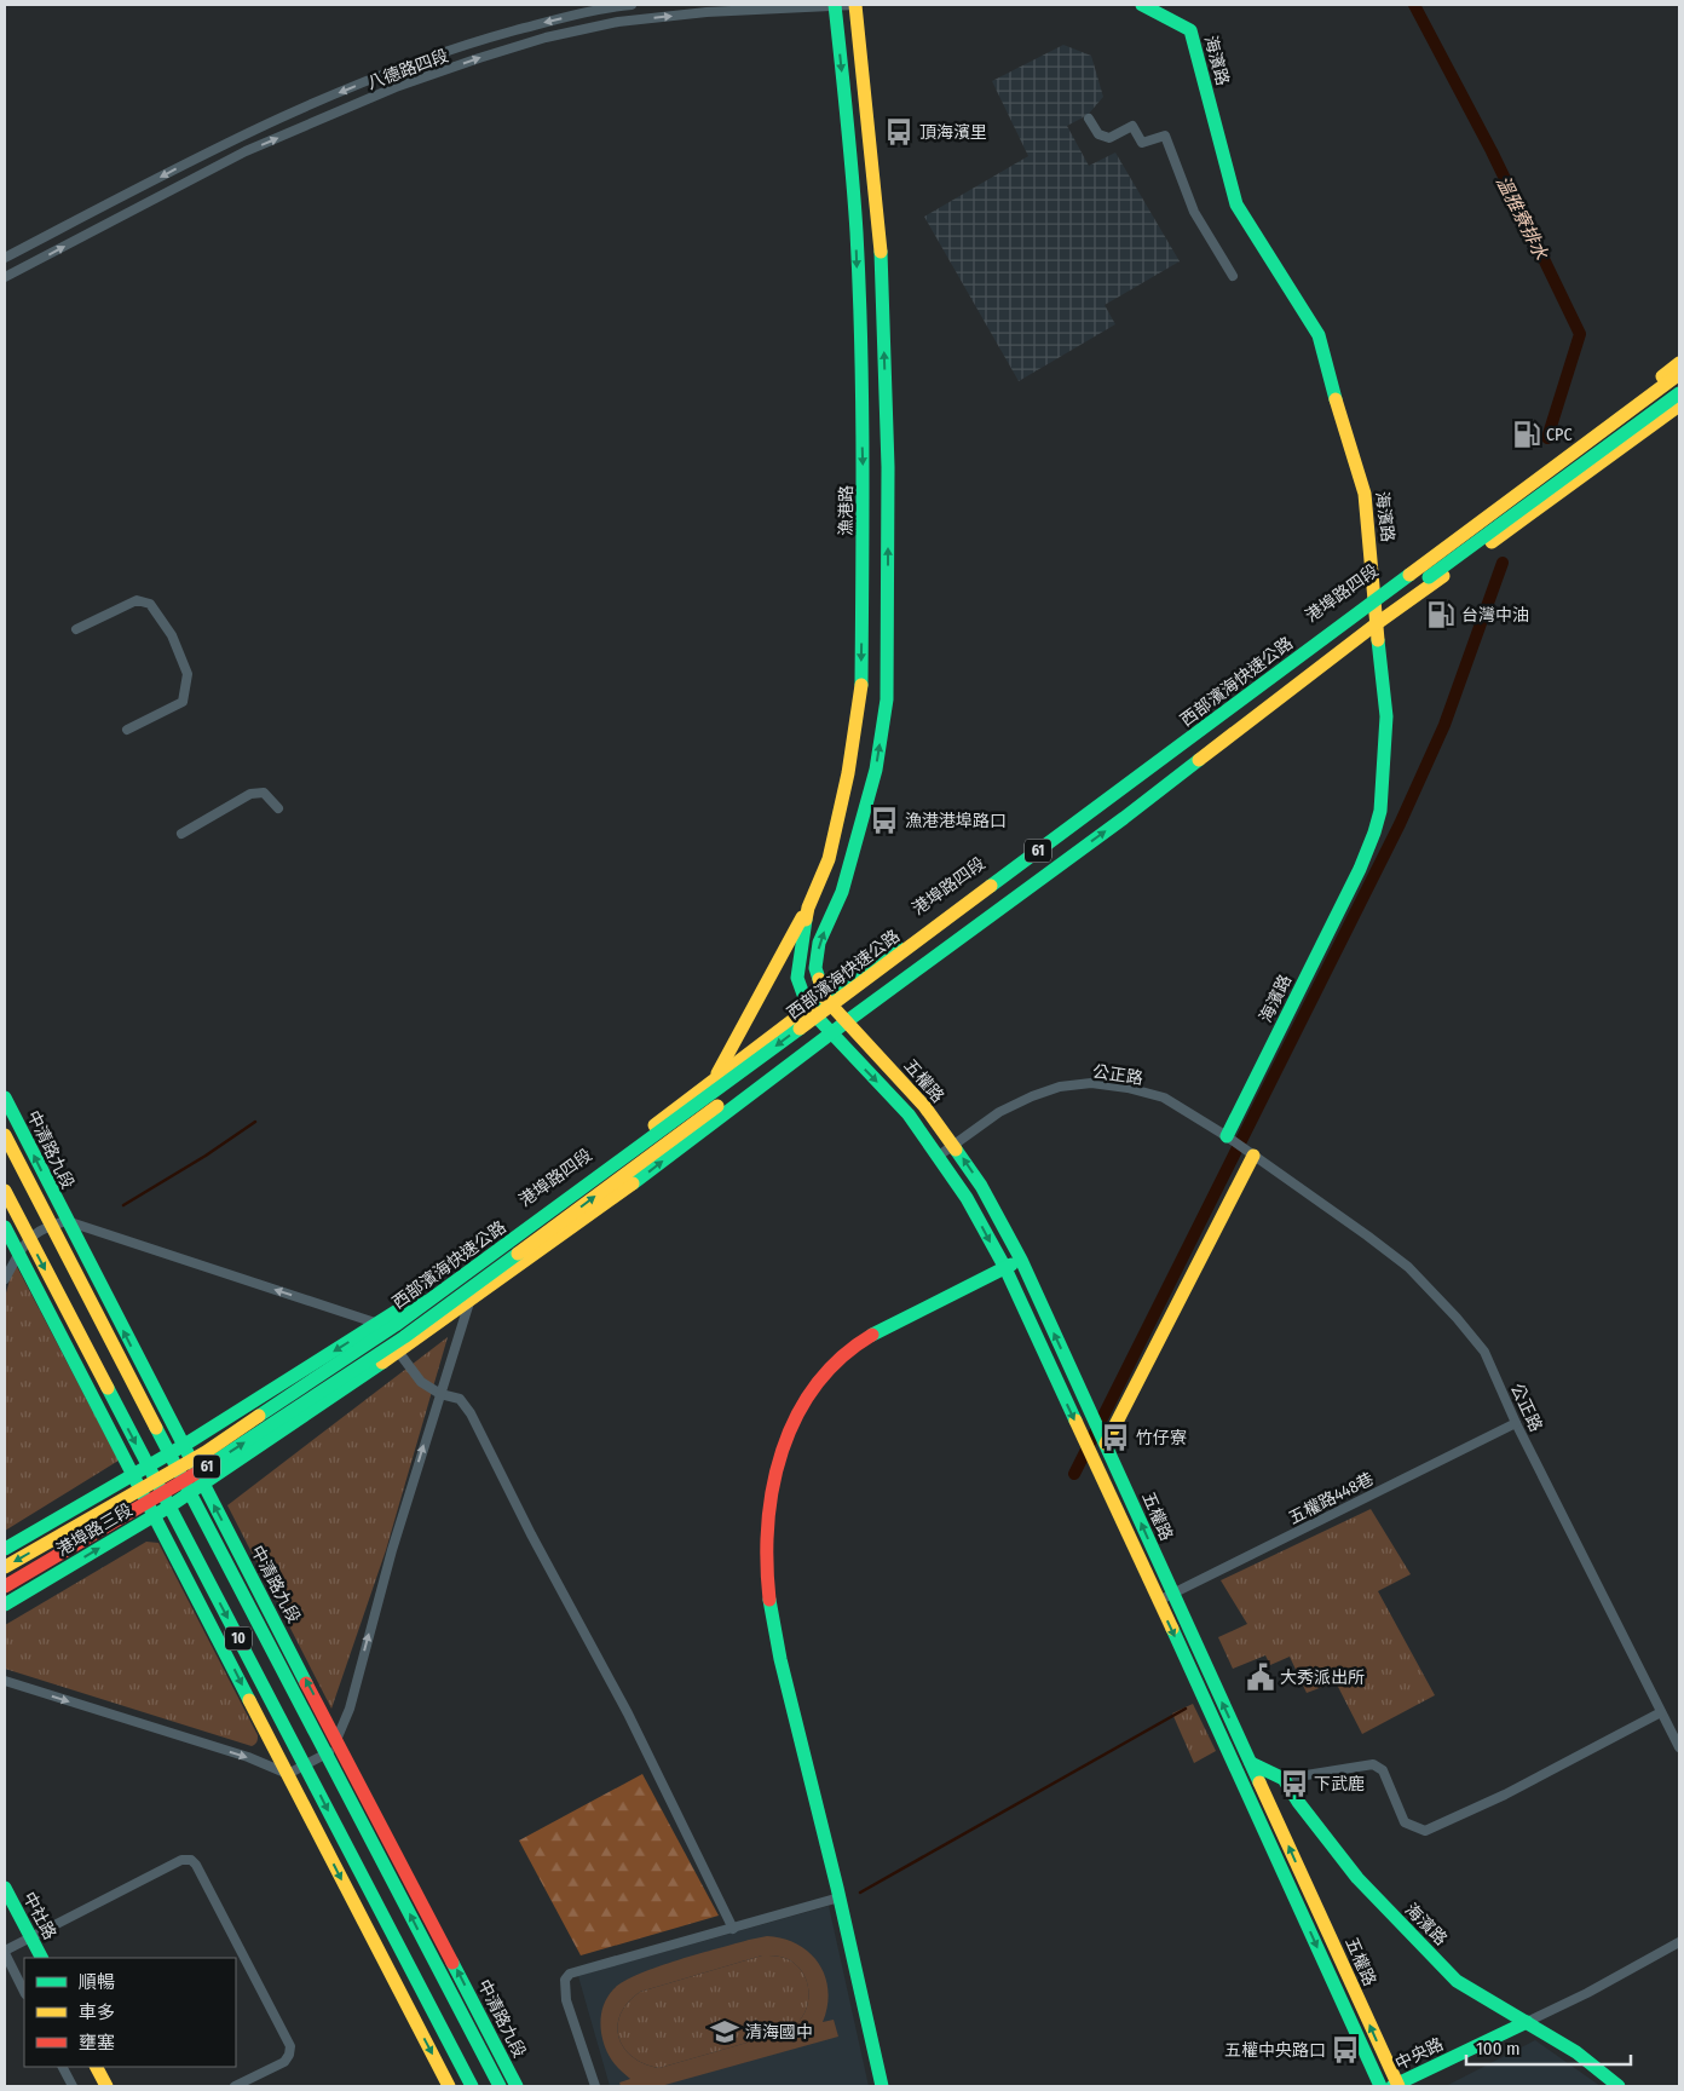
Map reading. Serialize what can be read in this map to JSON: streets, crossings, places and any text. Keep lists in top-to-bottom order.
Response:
{
  "streets": {
    "main road": [
      "海濱路",
      "漁港路",
      "港埠路四段",
      "西部濱海快速公路",
      "61",
      "五權路",
      "中清路九段",
      "港埠路三段",
      "10",
      "中社路",
      "中央路"
    ],
    "street": ["八德路四段", "公正路", "五權路448巷"]
  },
  "crossings": [
    ["海濱路", "港埠路四段"],
    ["海濱路", "公正路"],
    ["海濱路", "五權路"],
    ["海濱路", "中央路"],
    ["八德路四段", "漁港路"],
    ["漁港路", "港埠路四段"],
    ["漁港路", "五權路"],
    ["港埠路四段", "五權路"],
    ["港埠路四段", "中清路九段"],
    ["港埠路四段", "港埠路三段"],
    ["港埠路四段", "10"],
    ["公正路", "五權路"],
    ["公正路", "五權路448巷"],
    ["五權路", "五權路448巷"],
    ["五權路", "中央路"],
    ["中清路九段", "港埠路三段"],
    ["港埠路三段", "10"]
  ],
  "water": ["溫雅寮排水"],
  "places": {
    "bus stop": [
      "頂海濱里",
      "漁港港埠路口",
      "竹仔寮",
      "下武鹿",
      "五權中央路口"
    ],
    "fuel station": ["CPC", "台灣中油"],
    "public building": ["大秀派出所"],
    "school or university": ["清海國中"]
  },
  "legend": ["順暢", "車多", "壅塞"],
  "scale_bar": "100 m"
}
